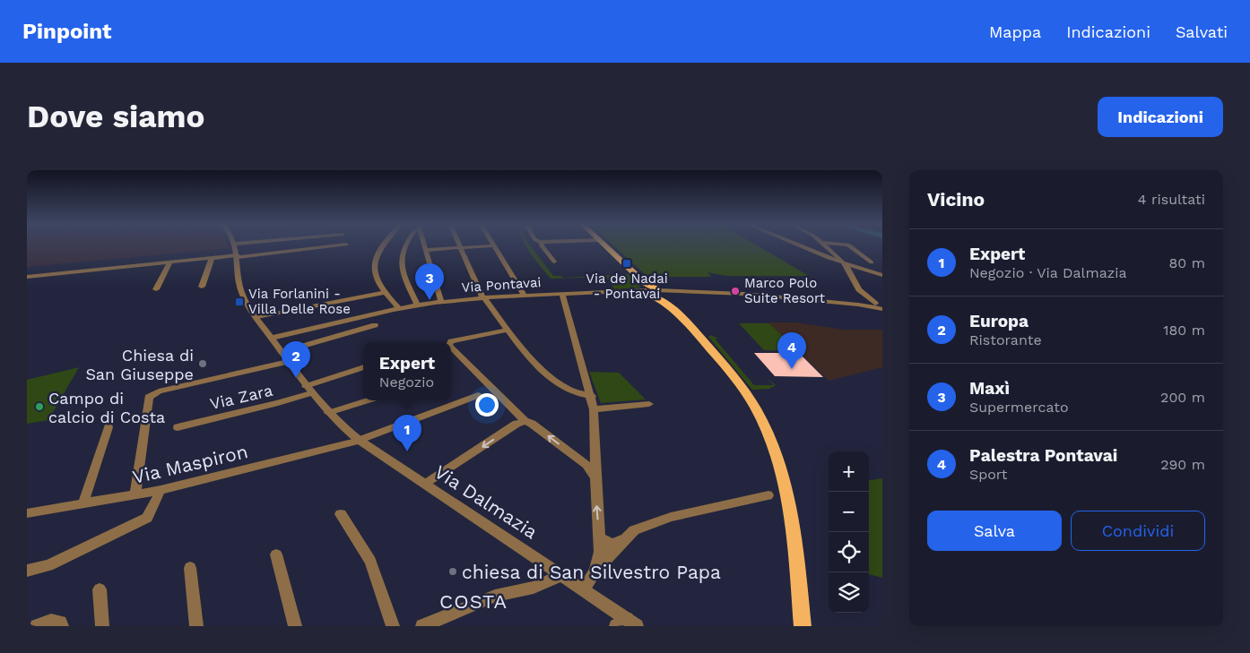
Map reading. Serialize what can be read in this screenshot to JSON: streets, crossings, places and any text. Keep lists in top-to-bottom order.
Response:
{
  "streets": {
    "street": [
      "Via Pontavai",
      "Via Zara",
      "Via Maspiron",
      "Via Dalmazia"
    ]
  },
  "crossings": [
    ["Via Pontavai", "Via Dalmazia"],
    ["Via Zara", "Via Dalmazia"],
    ["Via Maspiron", "Via Dalmazia"]
  ],
  "districts": ["COSTA"],
  "places": {
    "transit": ["Via de Nadai - Pontavai", "Via Forlanini - Villa Delle Rose"],
    "other": [
      "Marco Polo Suite Resort",
      "Chiesa di San Giuseppe",
      "Campo di calcio di Costa",
      "chiesa di San Silvestro Papa"
    ]
  },
  "page": {
    "header": "Pinpoint",
    "nav": ["Mappa", "Indicazioni", "Salvati"],
    "buttons": [
      "Indicazioni",
      ["Salva", "Condividi"]
    ],
    "title": "Dove siamo",
    "heading": ["Vicino", "4 risultati"],
    "list": [
      {
        "mark": "1",
        "name": "Expert",
        "note": "Negozio · Via Dalmazia",
        "value": "80 m"
      },
      {
        "mark": "2",
        "name": "Europa",
        "note": "Ristorante",
        "value": "180 m"
      },
      {
        "mark": "3",
        "name": "Maxì",
        "note": "Supermercato",
        "value": "200 m"
      },
      {
        "mark": "4",
        "name": "Palestra Pontavai",
        "note": "Sport",
        "value": "290 m"
      }
    ],
    "pins": [
      "3",
      "4",
      "2",
      "1"
    ],
    "popup": ["Expert", "Negozio"],
    "map_buttons": ["+", "−"]
  }
}
